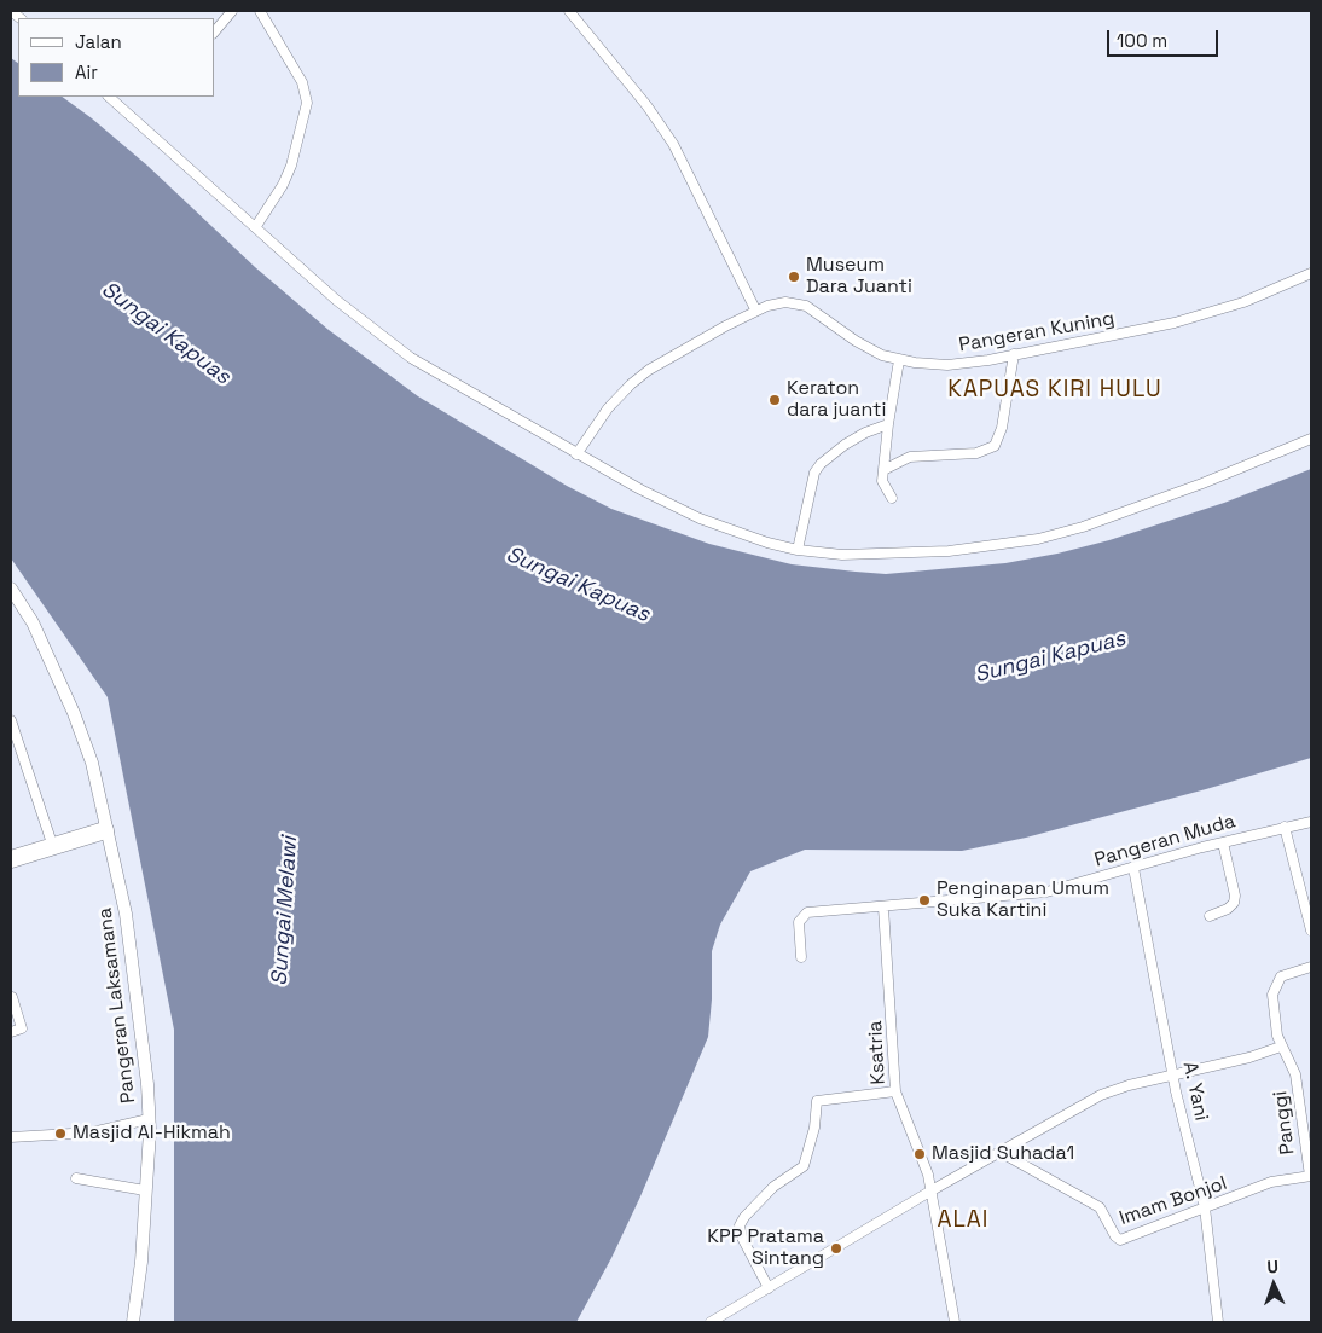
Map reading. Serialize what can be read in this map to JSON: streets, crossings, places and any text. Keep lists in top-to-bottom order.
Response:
{
  "streets": {
    "street": [
      "Pangeran Kuning",
      "Pangeran Muda",
      "Pangeran Laksamana",
      "Ksatria",
      "A. Yani",
      "Panggi",
      "Imam Bonjol"
    ]
  },
  "crossings": [
    ["Pangeran Muda", "Ksatria"],
    ["Pangeran Muda", "A. Yani"],
    ["A. Yani", "Imam Bonjol"],
    ["Panggi", "Imam Bonjol"]
  ],
  "districts": ["KAPUAS KIRI HULU", "ALAI"],
  "water": ["Sungai Kapuas", "Sungai Melawi"],
  "places": [
    "Museum Dara Juanti",
    "Keraton dara juanti",
    "Penginapan Umum Suka Kartini",
    "Masjid Al-Hikmah",
    "Masjid Suhada1",
    "KPP Pratama Sintang"
  ],
  "legend": ["Jalan", "Air"],
  "scale_bar": "100 m",
  "north": "top"
}
